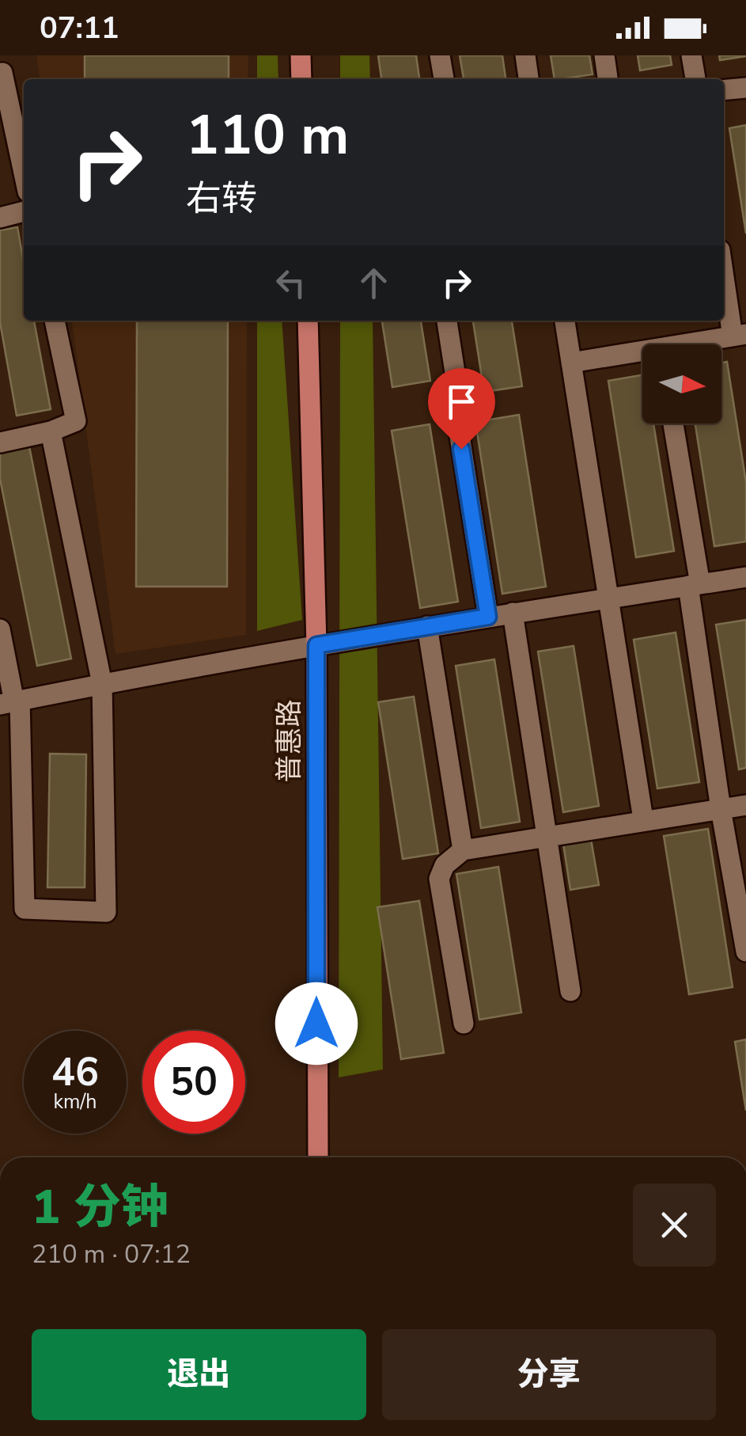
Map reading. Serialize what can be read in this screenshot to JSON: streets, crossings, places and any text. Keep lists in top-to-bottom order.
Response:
{
  "streets": {
    "main road": ["普惠路"]
  },
  "north": "right",
  "page": {
    "status": "07:11",
    "turn": ["110 m", "右转"],
    "speed": "46 km/h",
    "limit": "50",
    "heading": ["1 分钟", "210 m · 07:12"],
    "buttons": ["退出", "分享"]
  }
}
